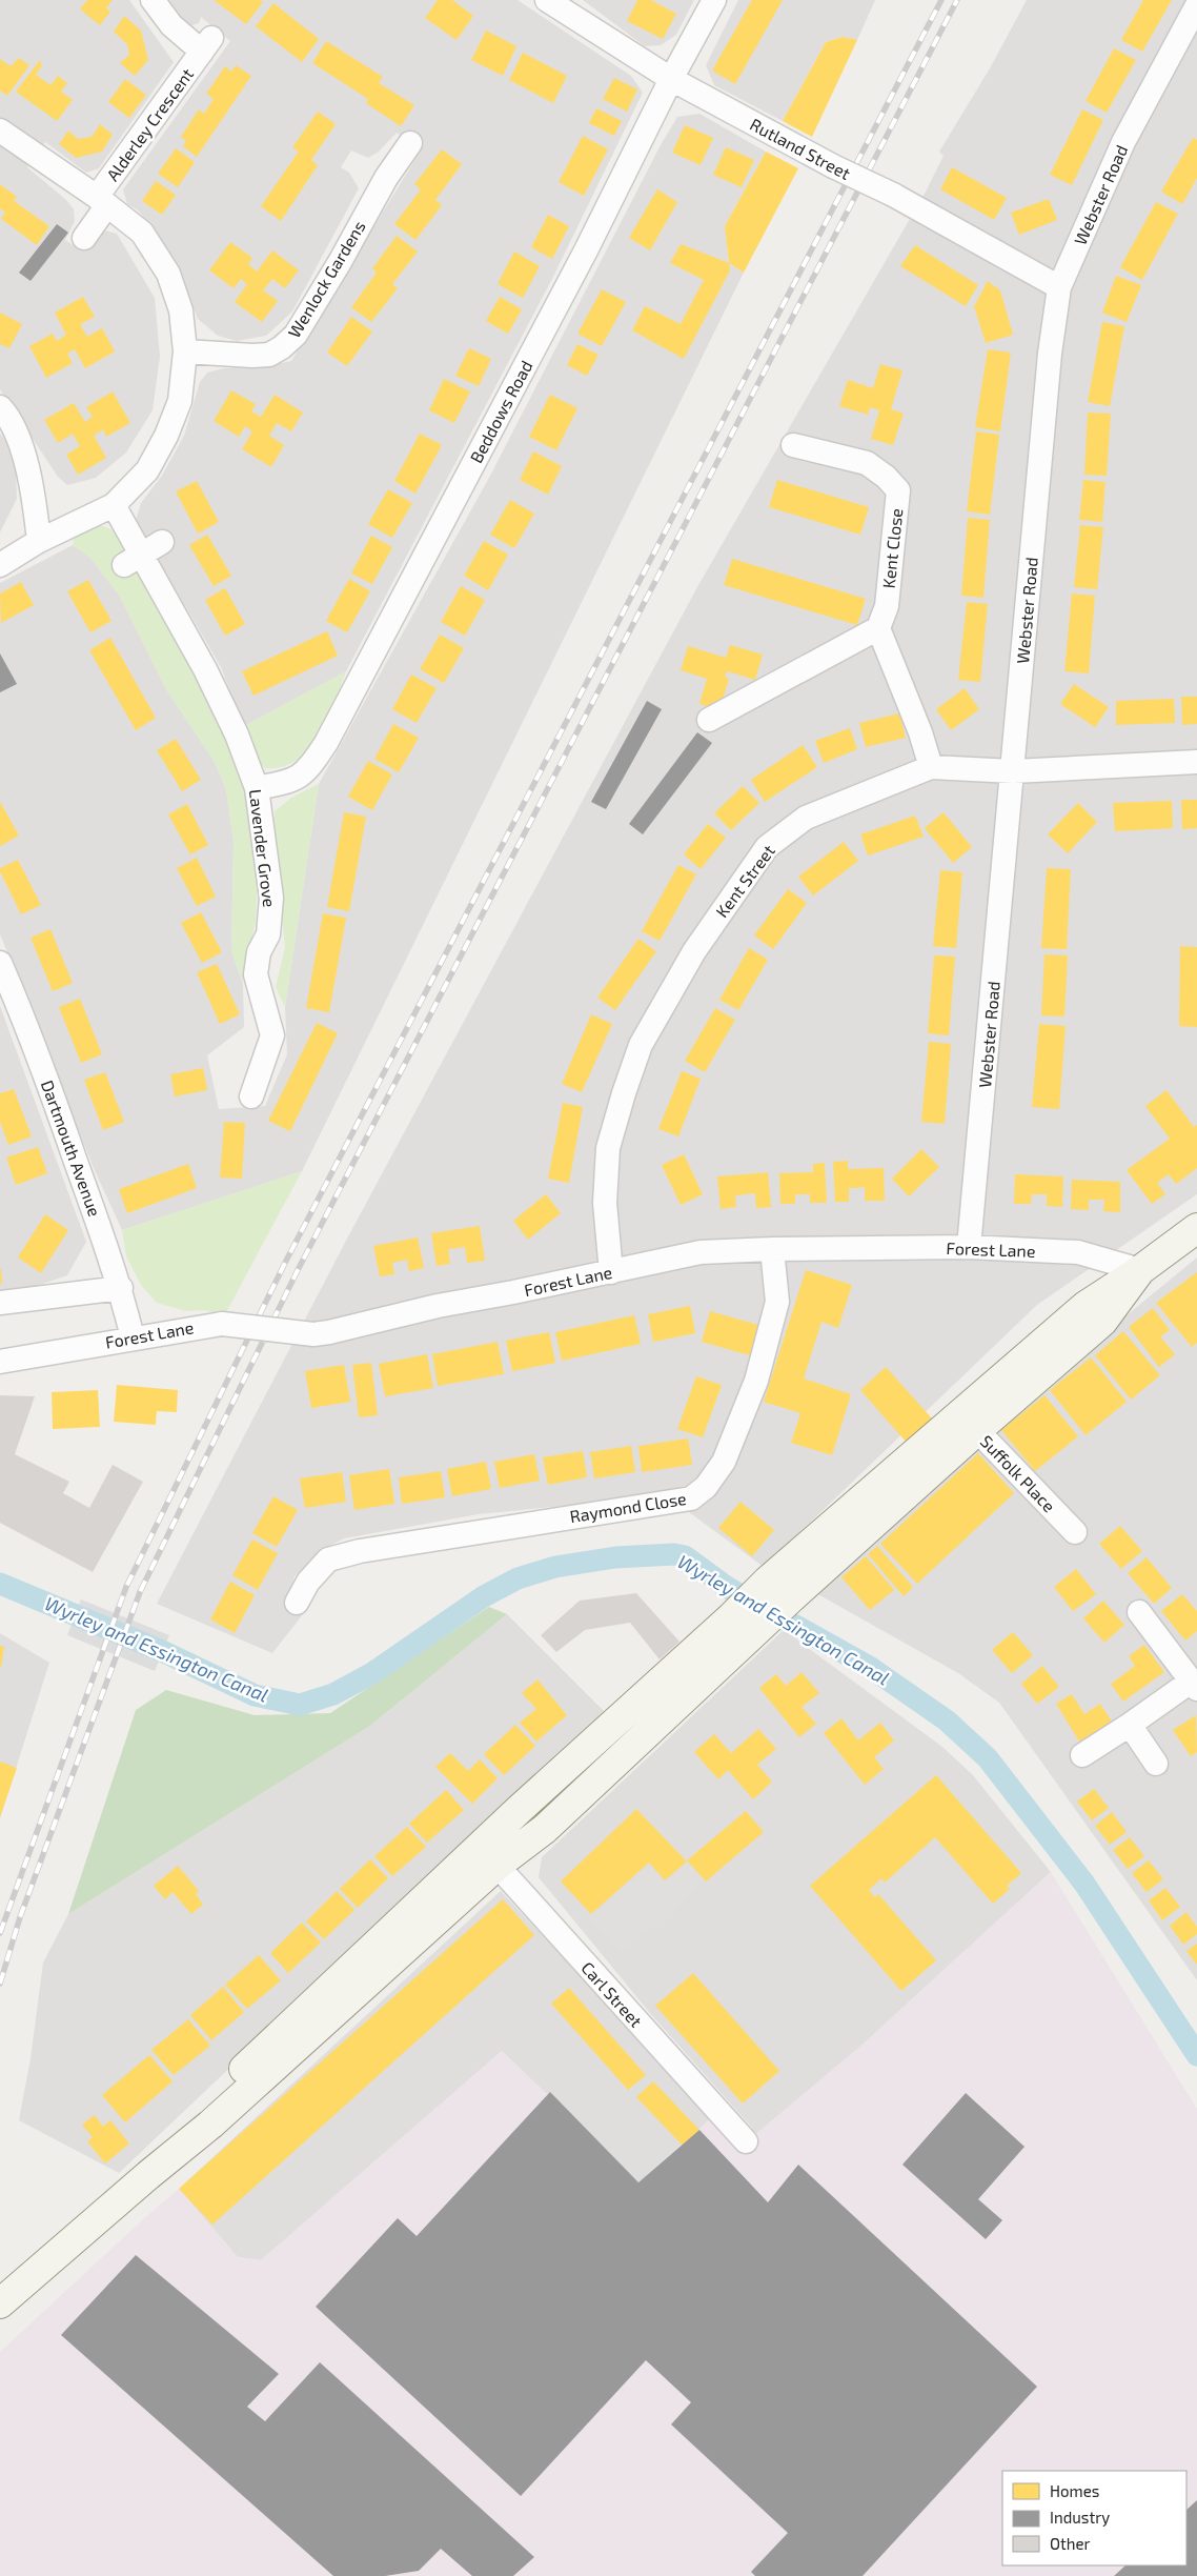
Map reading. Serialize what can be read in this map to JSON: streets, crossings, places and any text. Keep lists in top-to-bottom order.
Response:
{
  "streets": {
    "street": [
      "Alderley Crescent",
      "Rutland Street",
      "Webster Road",
      "Wenlock Gardens",
      "Beddows Road",
      "Kent Close",
      "Lavender Grove",
      "Kent Street",
      "Dartmouth Avenue",
      "Forest Lane",
      "Suffolk Place",
      "Raymond Close",
      "Carl Street"
    ]
  },
  "crossings": [
    ["Rutland Street", "Webster Road"],
    ["Rutland Street", "Beddows Road"],
    ["Webster Road", "Kent Street"],
    ["Webster Road", "Forest Lane"],
    ["Beddows Road", "Lavender Grove"],
    ["Kent Street", "Forest Lane"],
    ["Dartmouth Avenue", "Forest Lane"],
    ["Forest Lane", "Raymond Close"]
  ],
  "water": ["Wyrley and Essington Canal"],
  "legend": ["Homes", "Industry", "Other"]
}
